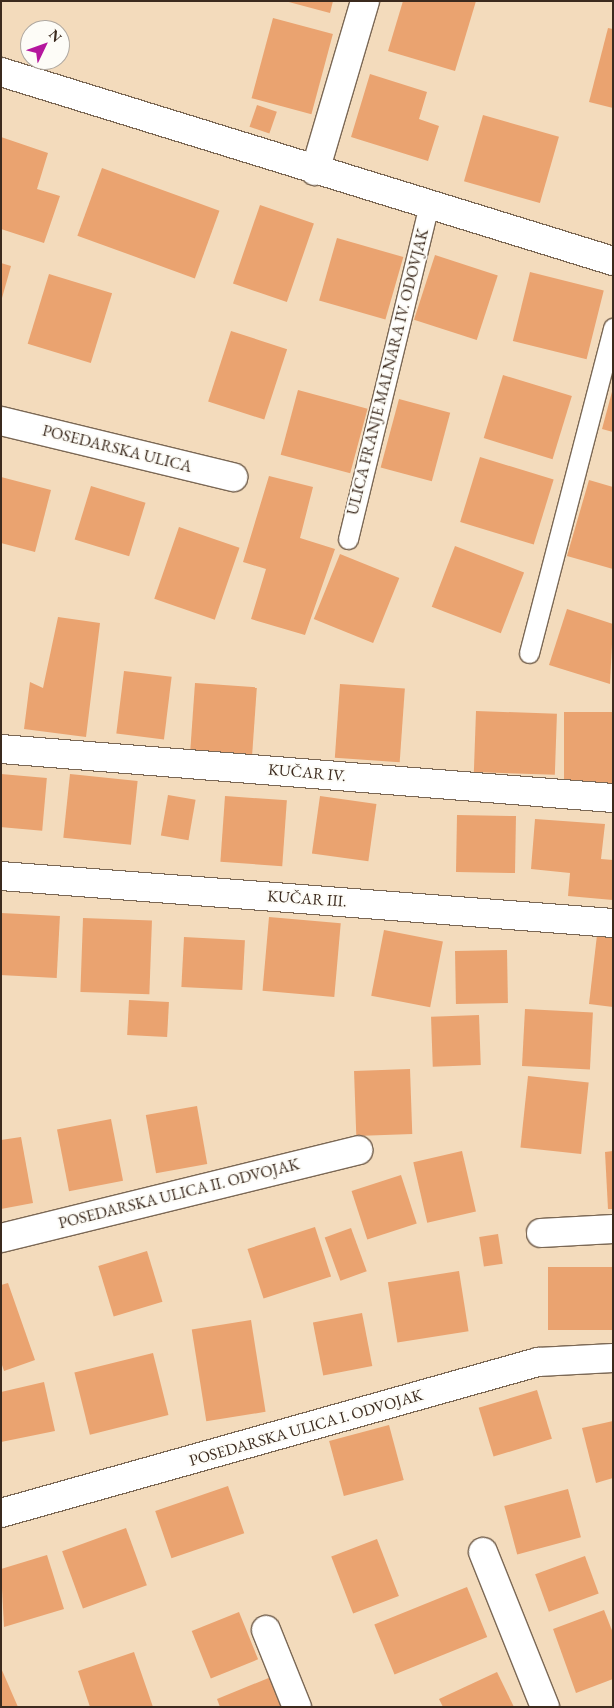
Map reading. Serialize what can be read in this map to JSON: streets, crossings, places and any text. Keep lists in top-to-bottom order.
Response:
{
  "streets": {
    "street": [
      "POSEDARSKA ULICA",
      "KUČAR IV.",
      "KUČAR III.",
      "POSEDARSKA ULICA II. ODVOJAK",
      "POSEDARSKA ULICA I. ODVOJAK"
    ],
    "lane": ["ULICA FRANJE MALNARA IV. ODOVJAK"]
  },
  "north": "top right"
}
